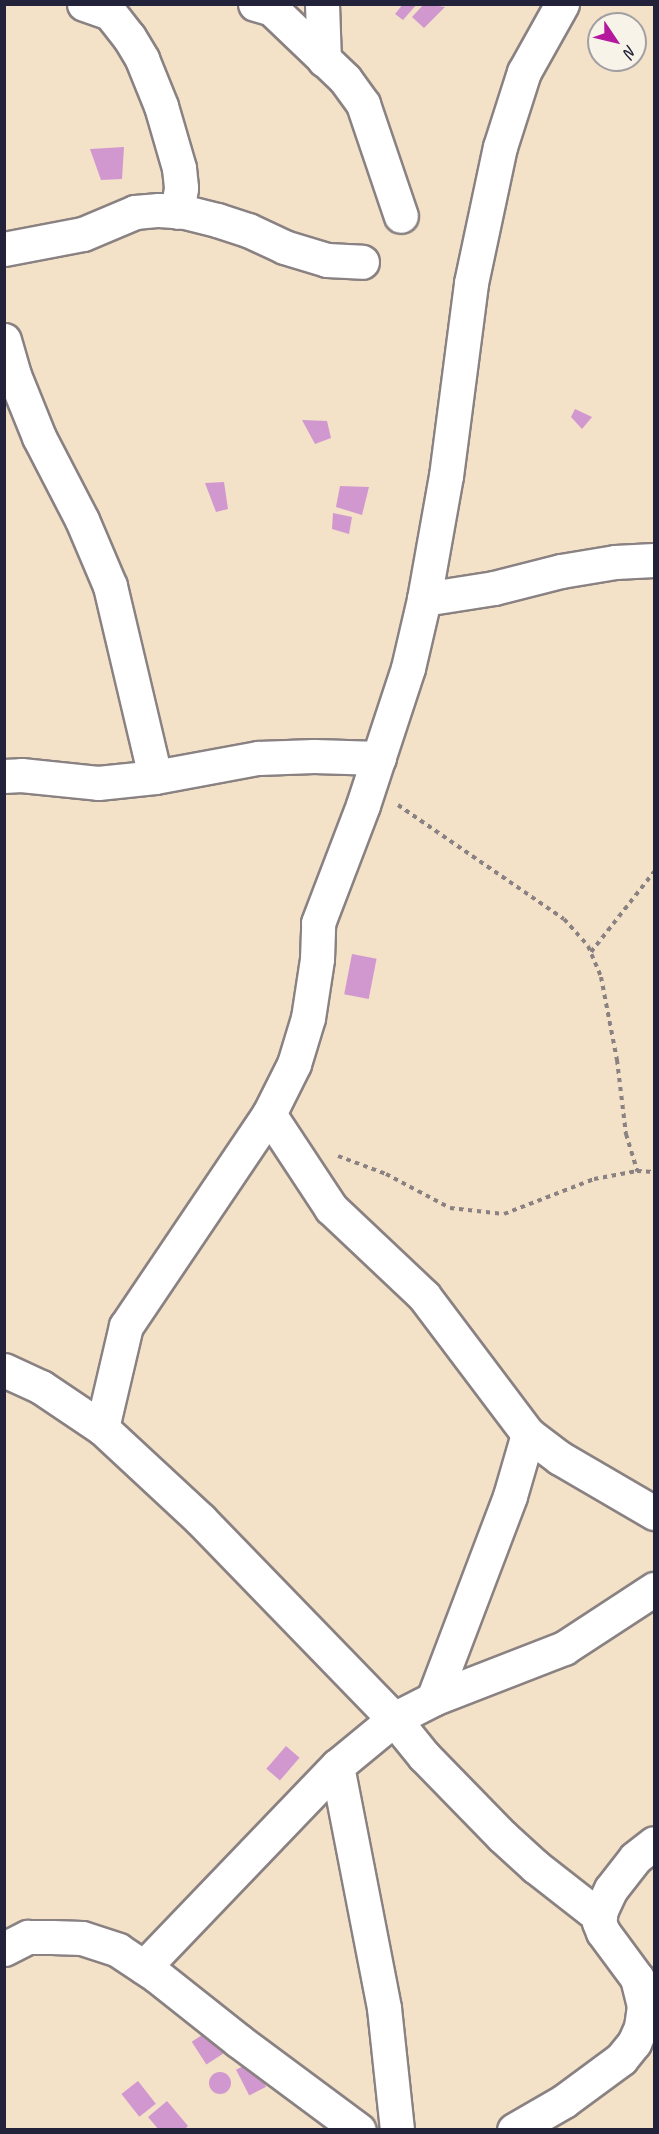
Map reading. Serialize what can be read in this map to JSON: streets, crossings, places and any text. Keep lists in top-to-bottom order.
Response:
{
  "north": "bottom right"
}
